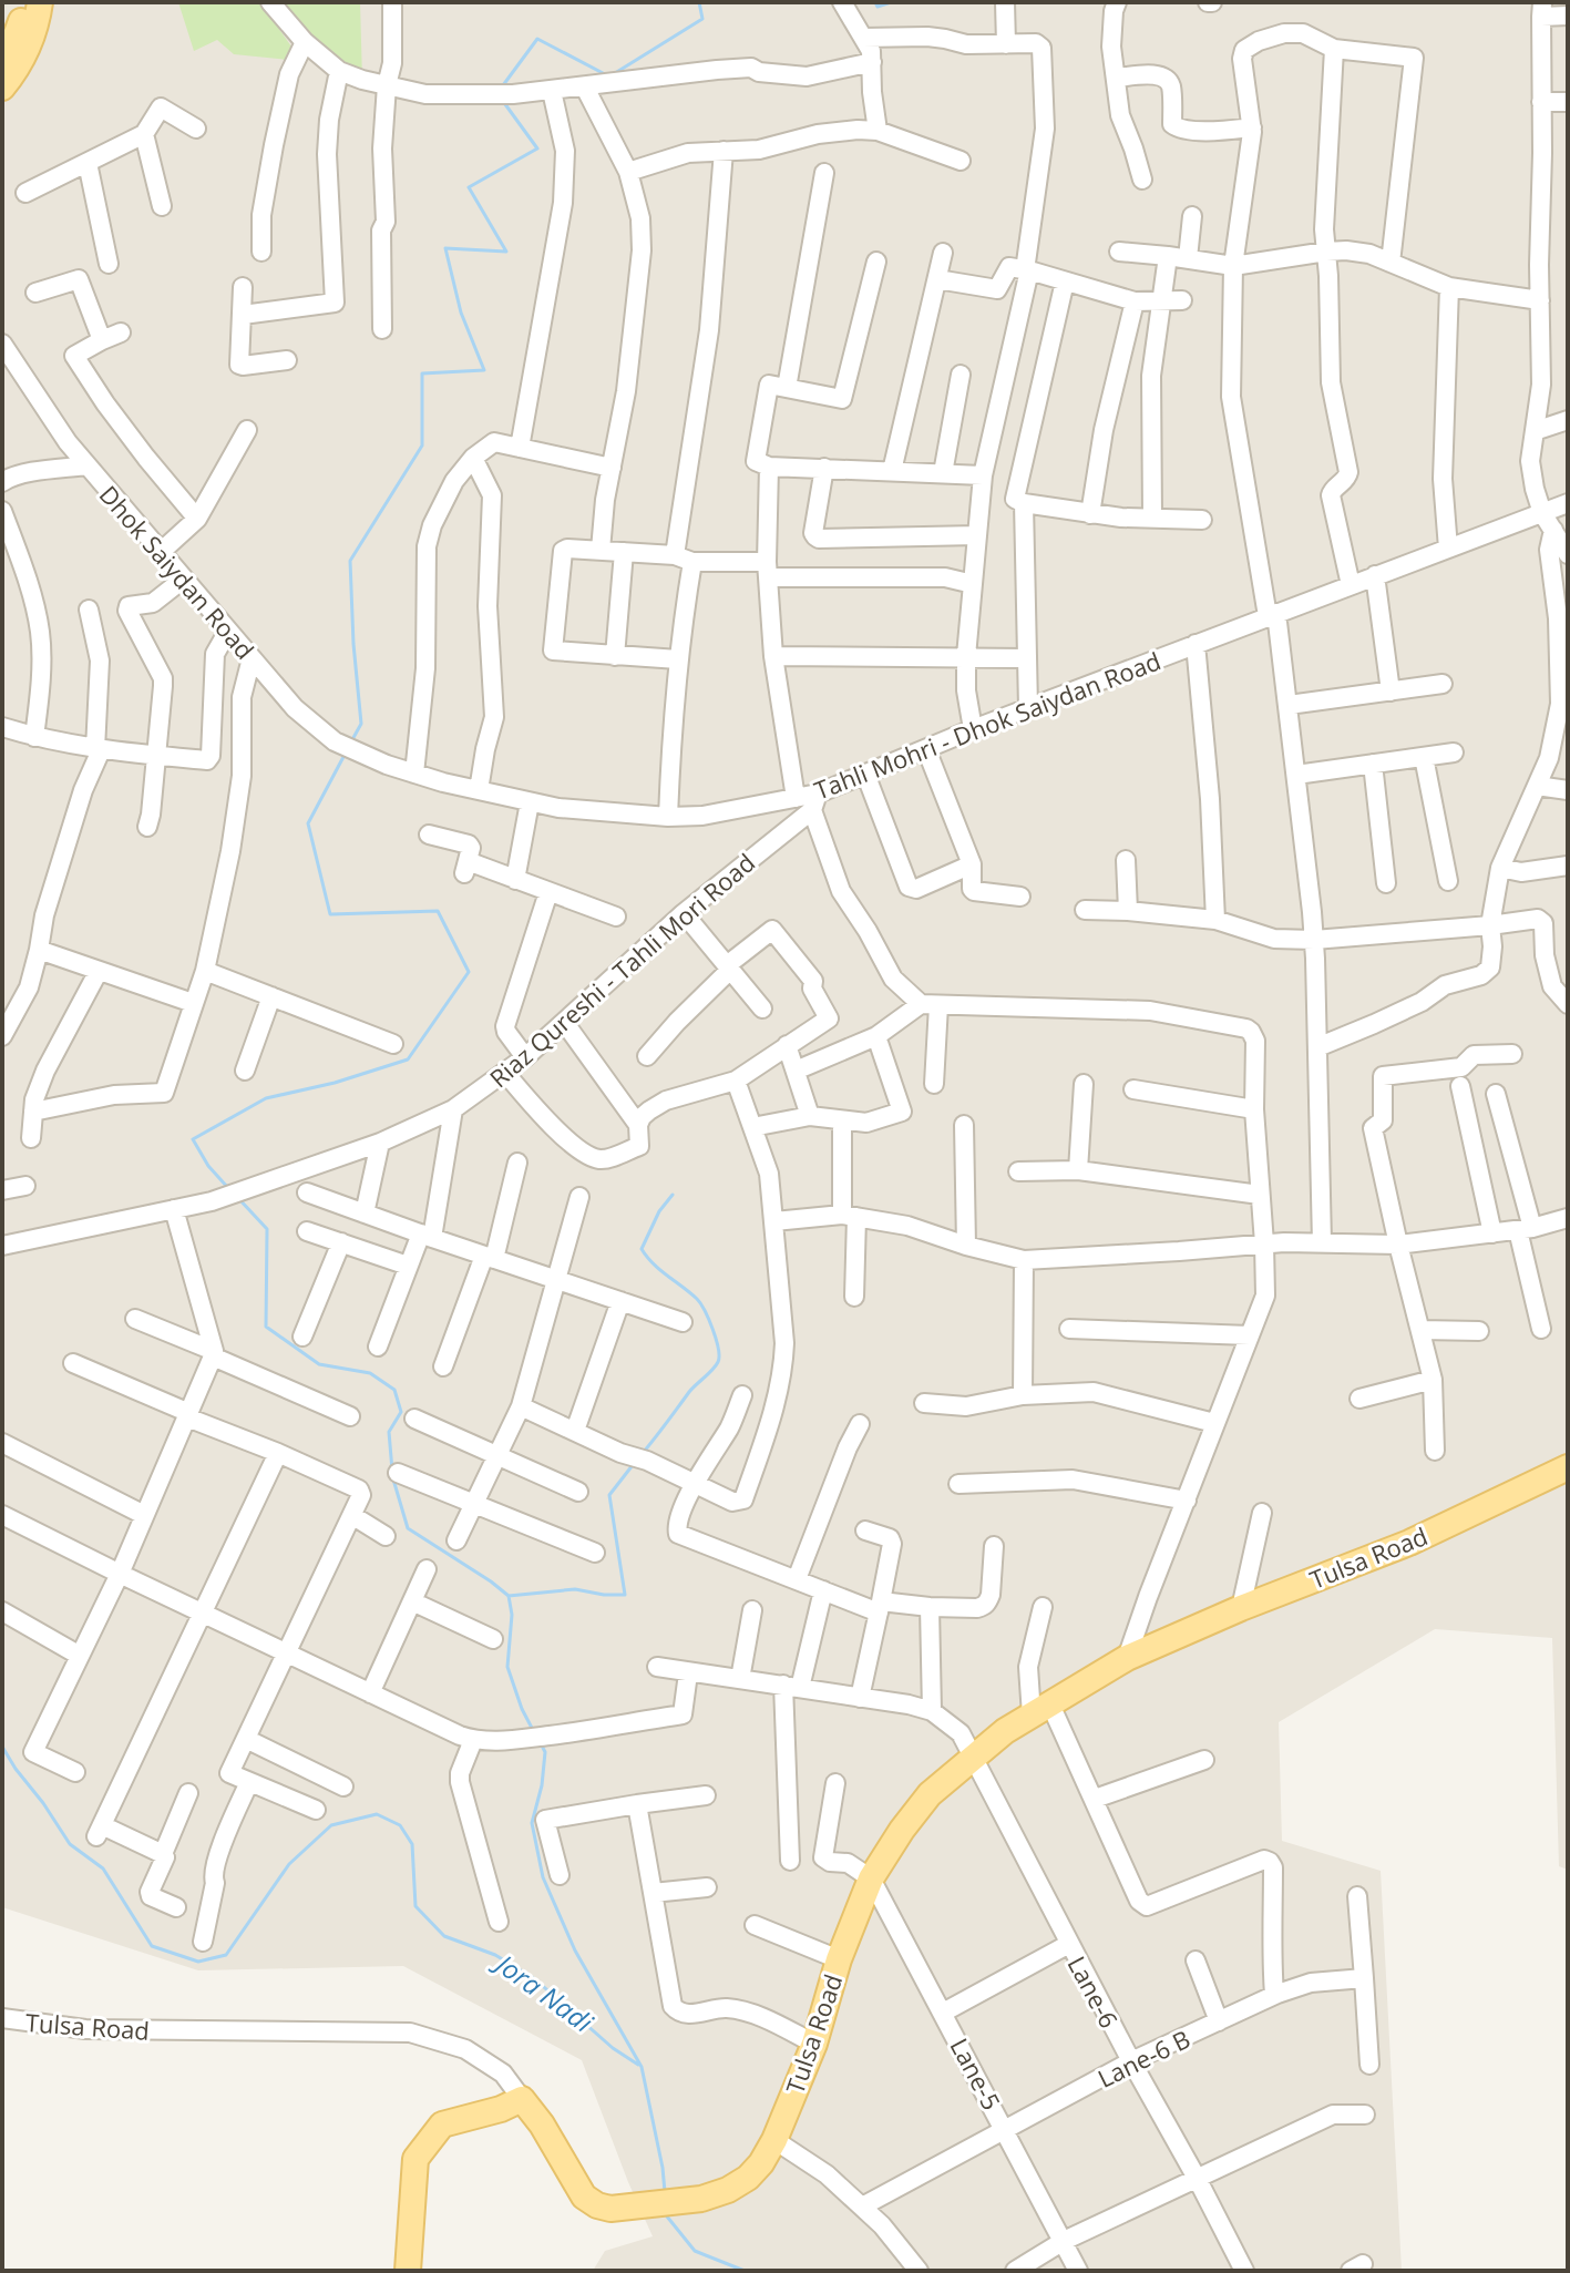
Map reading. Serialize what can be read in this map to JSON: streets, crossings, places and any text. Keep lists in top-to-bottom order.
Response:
{
  "streets": {
    "main road": ["Tulsa Road"],
    "street": [
      "Dhok Saiydan Road",
      "Tahli Mohri - Dhok Saiydan Road",
      "Riaz Qureshi - Tahli Mori Road",
      "Lane-6",
      "Lane-6 B",
      "Lane-5"
    ]
  },
  "crossings": [
    ["Dhok Saiydan Road", "Tahli Mohri - Dhok Saiydan Road"],
    ["Tahli Mohri - Dhok Saiydan Road", "Riaz Qureshi - Tahli Mori Road"],
    ["Tulsa Road", "Lane-6"],
    ["Tulsa Road", "Lane-5"],
    ["Lane-6", "Lane-6 B"],
    ["Lane-6 B", "Lane-5"]
  ],
  "water": ["Jora Nadi"]
}
